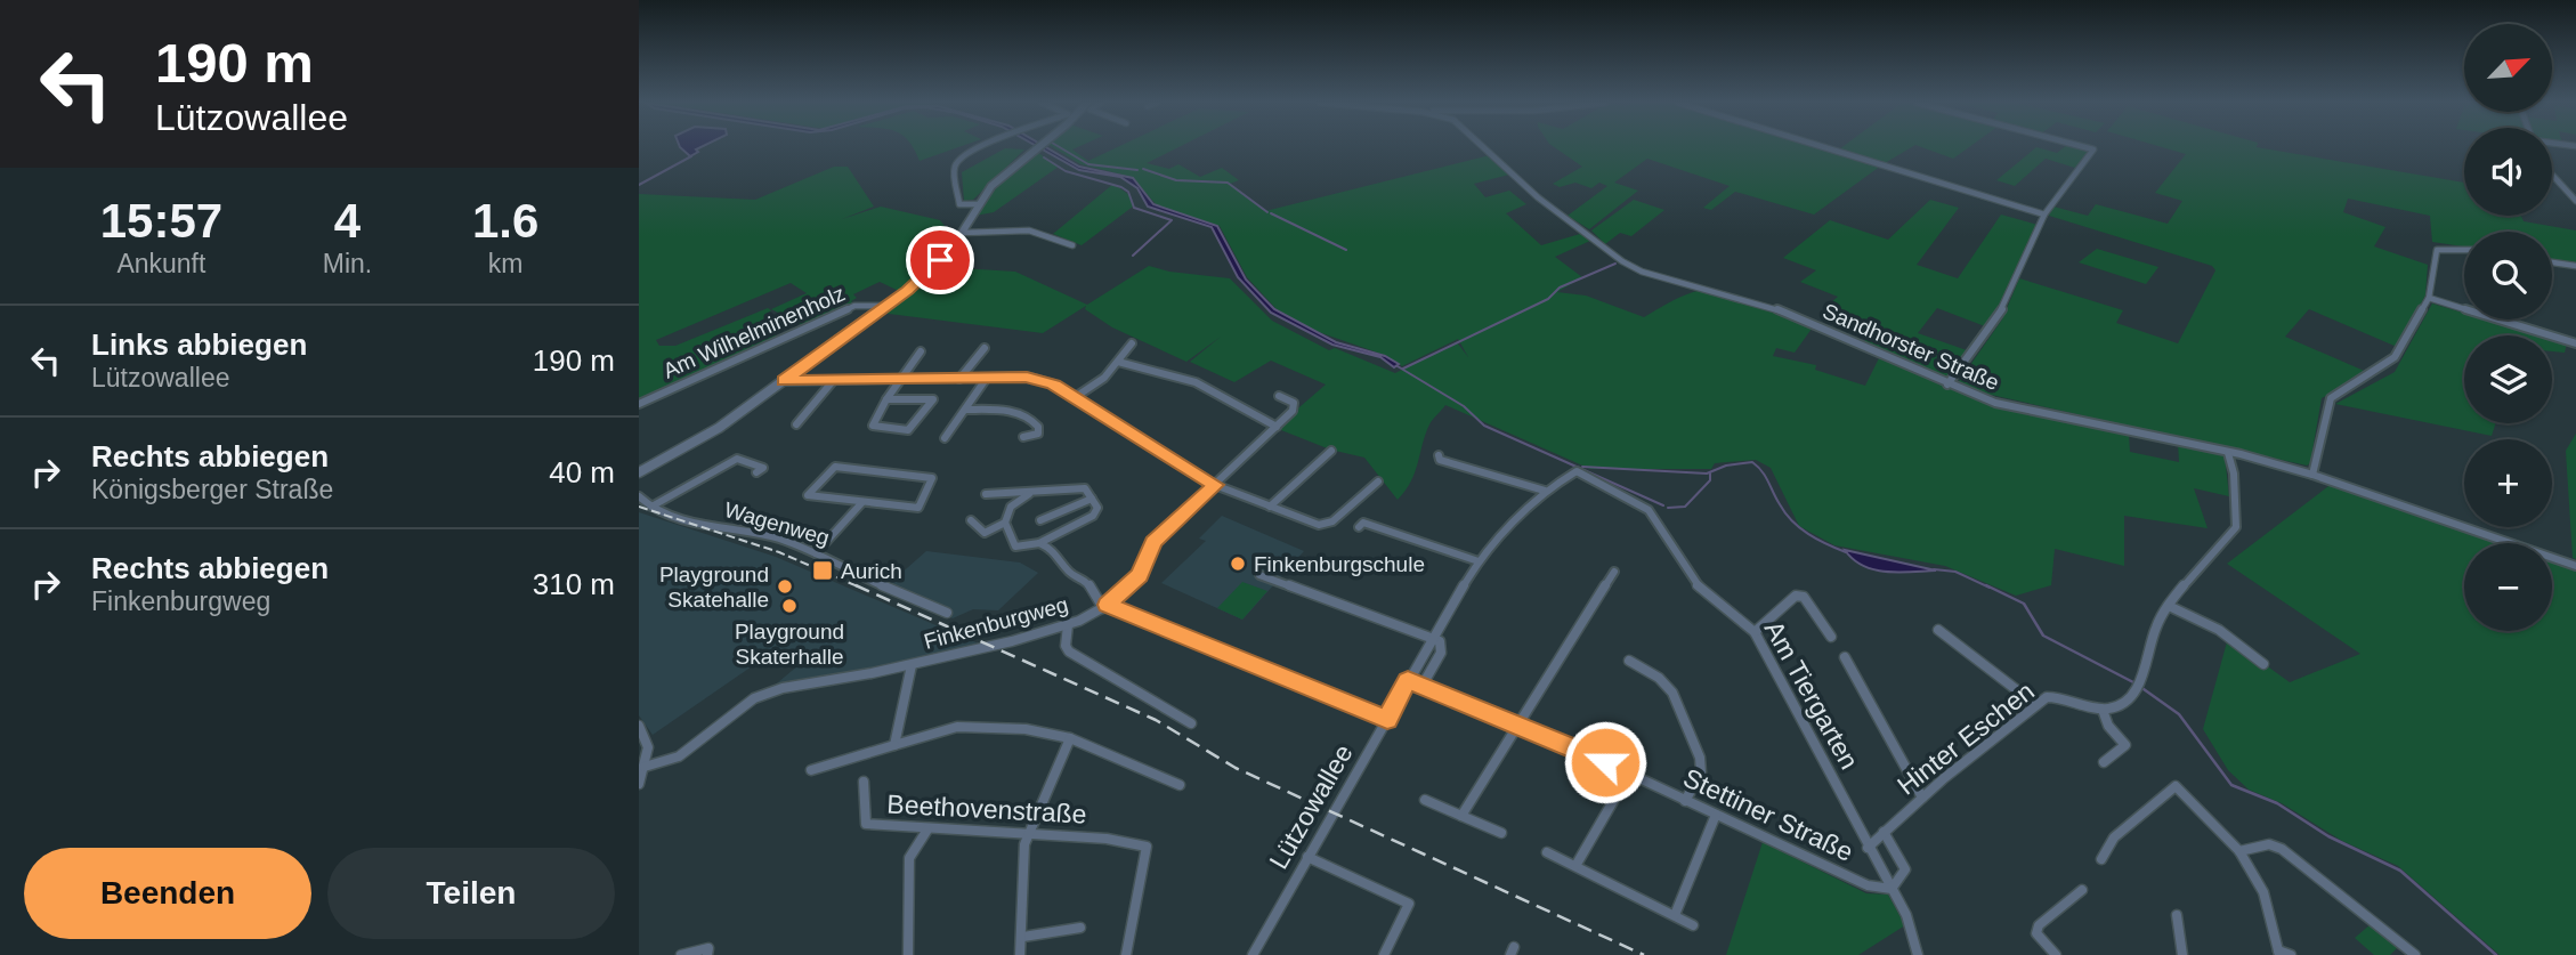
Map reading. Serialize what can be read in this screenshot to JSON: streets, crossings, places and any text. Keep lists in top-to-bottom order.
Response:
{
  "streets": {
    "street": [
      "Am Wilhelminenholz",
      "Sandhorster Straße",
      "Wagenweg",
      "Finkenburgweg",
      "Am Tiergarten",
      "Hinter Eschen",
      "Lützowallee",
      "Beethovenstraße",
      "Stettiner Straße"
    ]
  },
  "crossings": [
    ["Am Tiergarten", "Hinter Eschen"],
    ["Am Tiergarten", "Lützowallee"],
    ["Am Tiergarten", "Stettiner Straße"],
    ["Lützowallee", "Stettiner Straße"]
  ],
  "places": {
    "other": ["Finkenburgschule", "Playground Skatehalle", "Playground Skaterhalle"],
    "transit": ["Aurich"]
  },
  "north": "top right",
  "page": {
    "turn": ["190 m", "Lützowallee"],
    "map_buttons": ["+", "−"],
    "eta": [
      "15:57",
      "Ankunft",
      "4",
      "Min.",
      "1.6",
      "km"
    ],
    "list": [
      {
        "name": "Links abbiegen",
        "note": "Lützowallee",
        "value": "190 m"
      },
      {
        "name": "Rechts abbiegen",
        "note": "Königsberger Straße",
        "value": "40 m"
      },
      {
        "name": "Rechts abbiegen",
        "note": "Finkenburgweg",
        "value": "310 m"
      }
    ],
    "buttons": ["Beenden", "Teilen"]
  }
}
